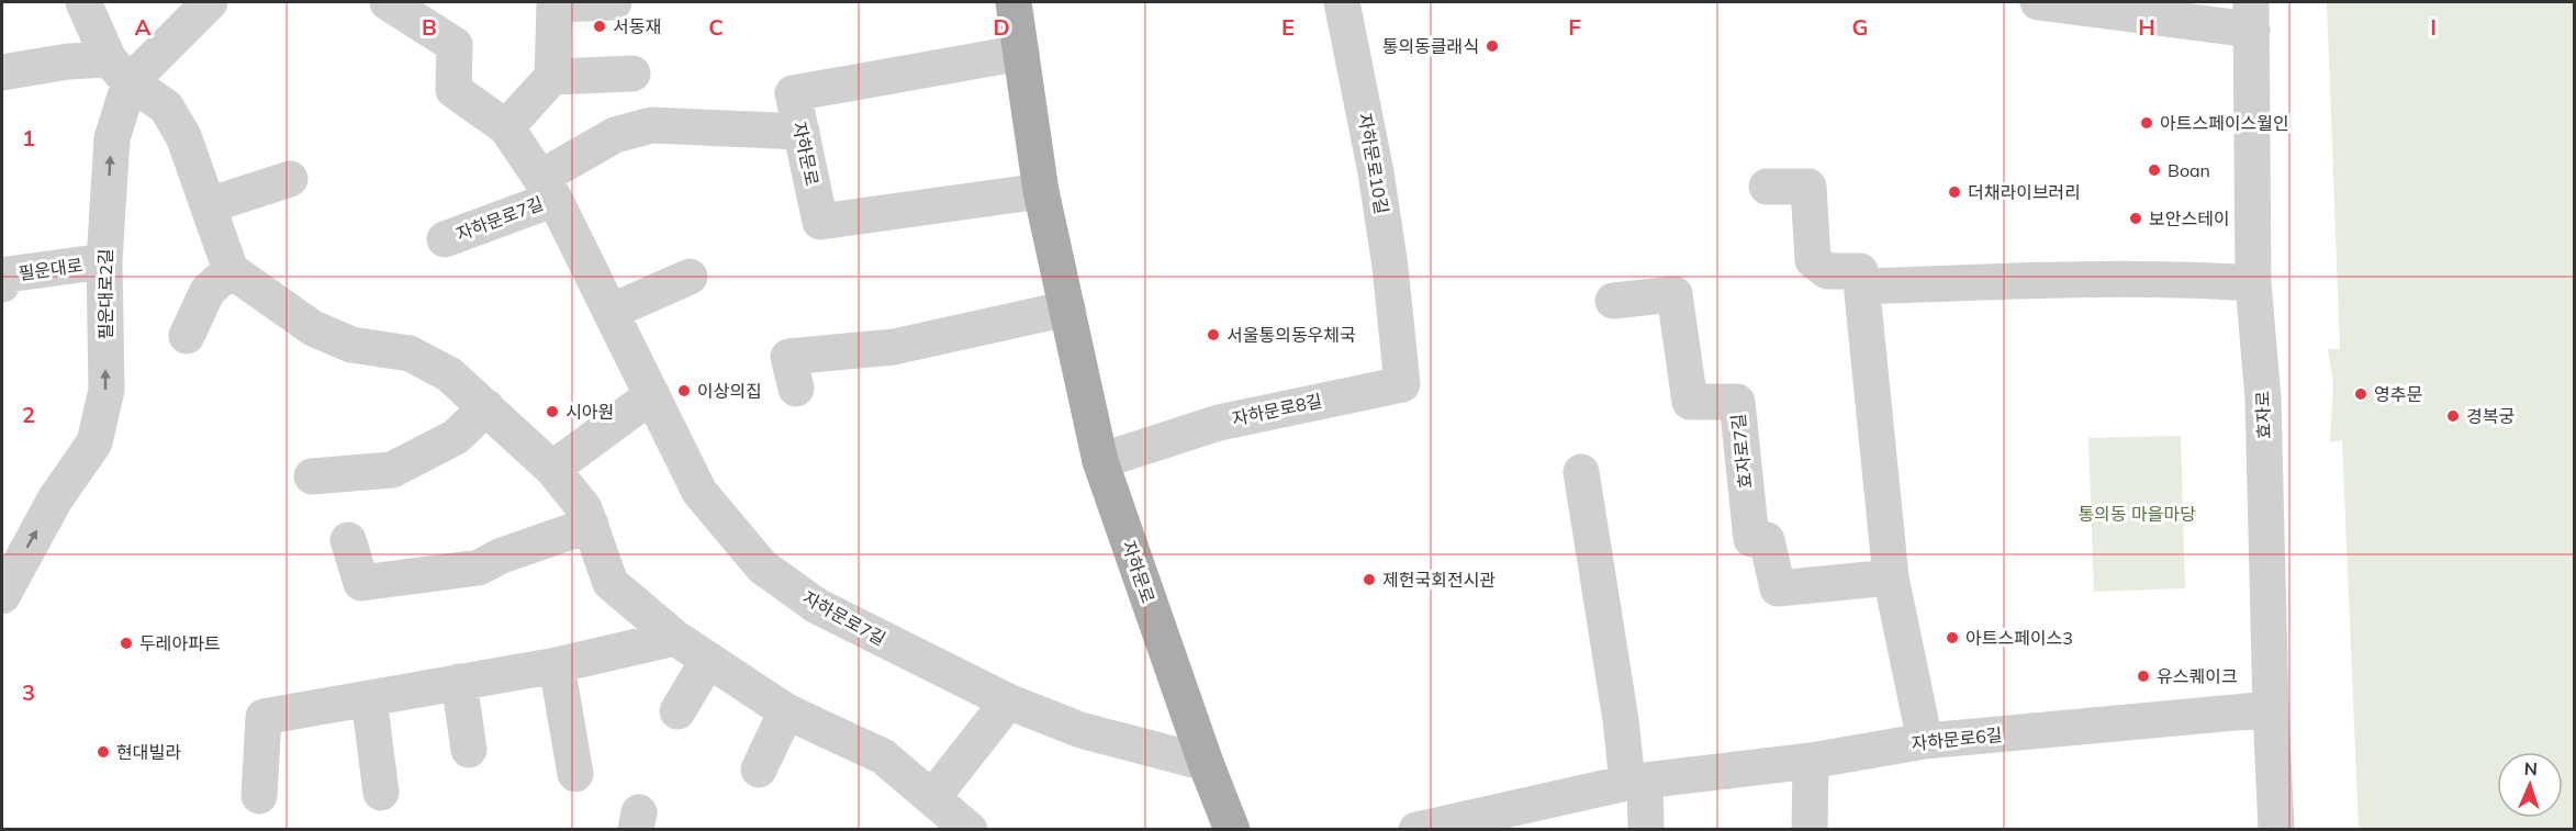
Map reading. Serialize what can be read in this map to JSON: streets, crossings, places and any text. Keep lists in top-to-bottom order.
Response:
{
  "streets": {
    "main road": ["자하문로"],
    "street": [
      "자하문로10길",
      "자하문로7길",
      "필운대로",
      "필운대로2길",
      "자하문로8길",
      "효자로",
      "효자로7길",
      "자하문로6길"
    ]
  },
  "crossings": [
    ["자하문로", "자하문로7길"],
    ["자하문로", "자하문로8길"],
    ["자하문로10길", "자하문로8길"],
    ["필운대로", "필운대로2길"],
    ["효자로", "자하문로6길"]
  ],
  "one_way": ["필운대로2길"],
  "parks": ["통의동 마을마당"],
  "places": [
    "서동재",
    "통의동클래식",
    "아트스페이스월인",
    "Boan",
    "더채라이브러리",
    "보안스테이",
    "서울통의동우체국",
    "이상의집",
    "영추문",
    "시아원",
    "경복궁",
    "제헌국회전시관",
    "아트스페이스3",
    "두레아파트",
    "유스퀘이크",
    "현대빌라"
  ],
  "north": "top",
  "grid": {
    "columns": [
      "A",
      "B",
      "C",
      "D",
      "E",
      "F",
      "G",
      "H",
      "I"
    ],
    "rows": ["1", "2", "3"]
  }
}
